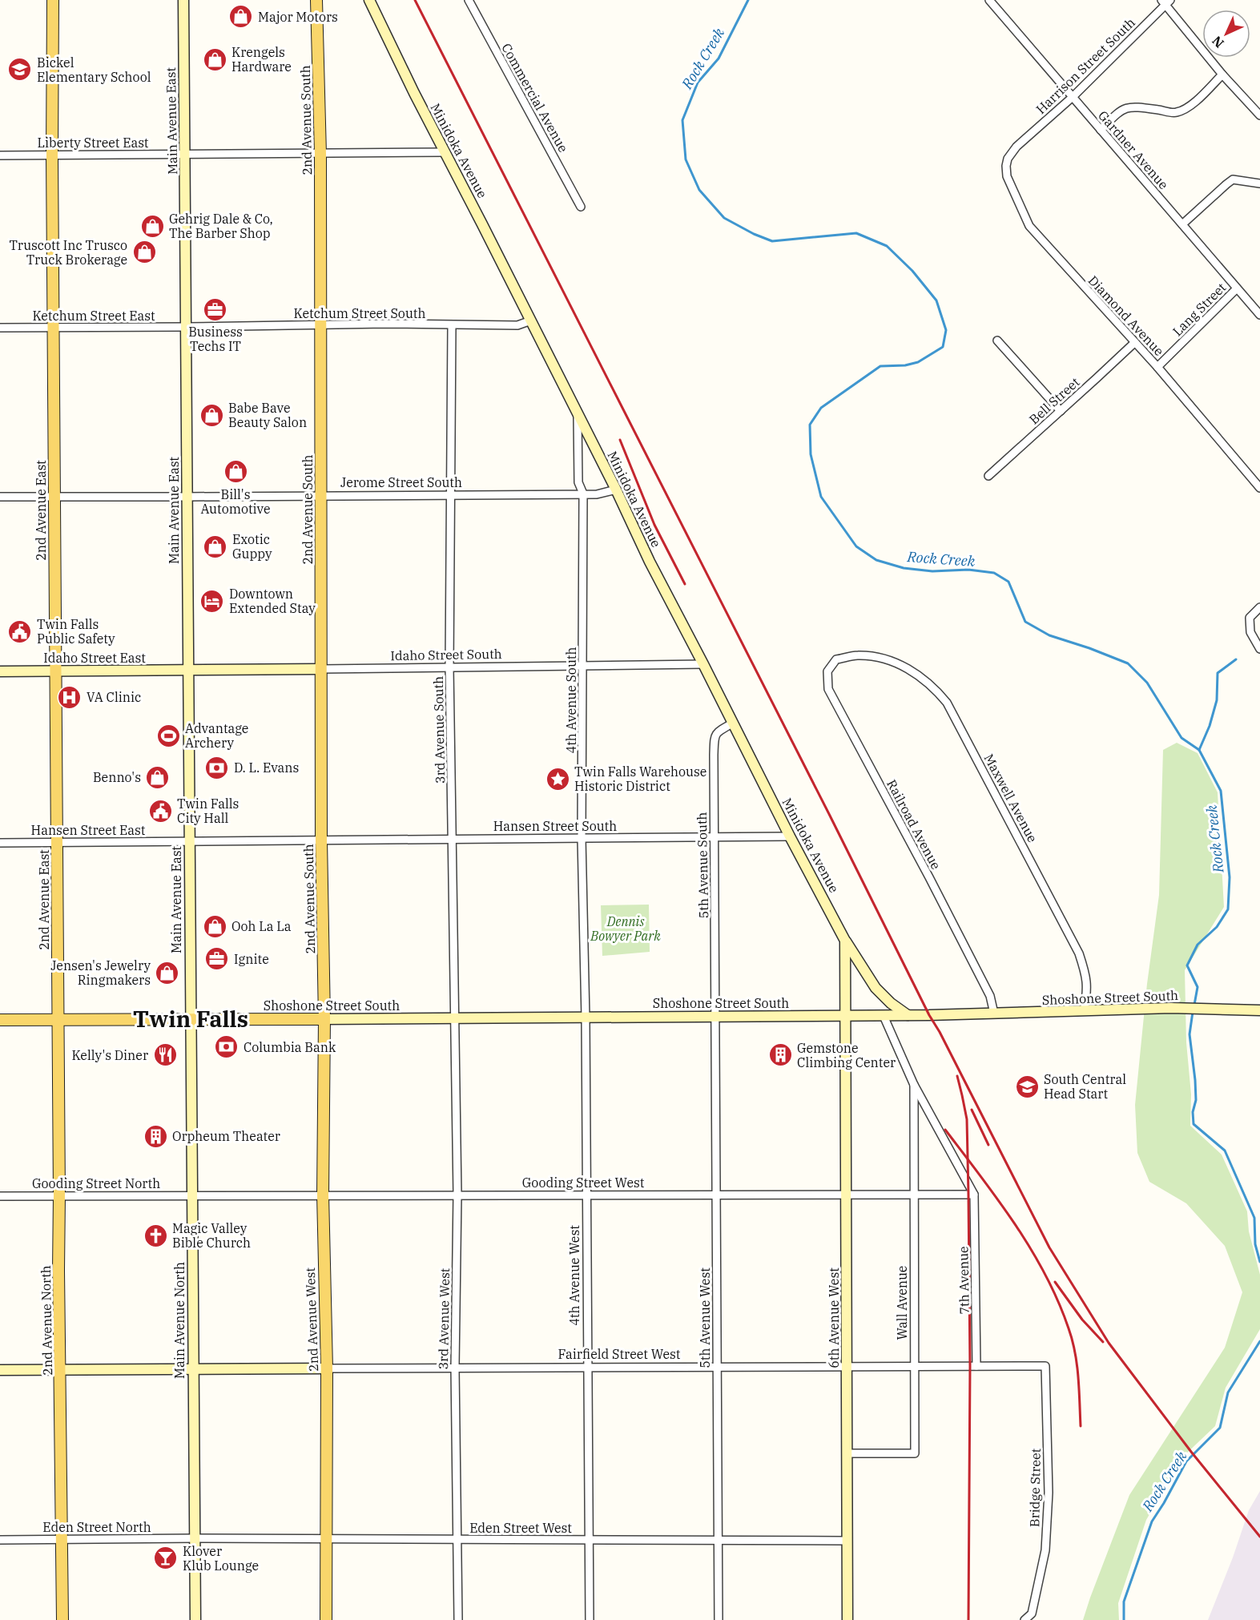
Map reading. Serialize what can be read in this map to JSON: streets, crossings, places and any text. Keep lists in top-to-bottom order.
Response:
{
  "streets": {
    "main road": [
      "2nd Avenue South",
      "2nd Avenue East",
      "Shoshone Street South",
      "2nd Avenue West",
      "2nd Avenue North"
    ],
    "street": [
      "Harrison Street South",
      "Commercial Avenue",
      "Main Avenue East",
      "Liberty Street East",
      "Gardner Avenue",
      "Minidoka Avenue",
      "Lang Street",
      "Ketchum Street South",
      "Ketchum Street East",
      "Diamond Avenue",
      "Bell Street",
      "Jerome Street South",
      "Idaho Street South",
      "Idaho Street East",
      "4th Avenue South",
      "3rd Avenue South",
      "Maxwell Avenue",
      "Railroad Avenue",
      "Hansen Street South",
      "Hansen Street East",
      "5th Avenue South",
      "Gooding Street West",
      "Gooding Street North",
      "4th Avenue West",
      "7th Avenue",
      "Wall Avenue",
      "5th Avenue West",
      "6th Avenue West",
      "3rd Avenue West",
      "Main Avenue North",
      "Fairfield Street West",
      "Bridge Street",
      "Eden Street North",
      "Eden Street West"
    ]
  },
  "crossings": [
    ["Harrison Street South", "Gardner Avenue"],
    ["Harrison Street South", "Diamond Avenue"],
    ["2nd Avenue South", "Liberty Street East"],
    ["2nd Avenue South", "Ketchum Street South"],
    ["2nd Avenue South", "Jerome Street South"],
    ["2nd Avenue South", "Idaho Street South"],
    ["2nd Avenue South", "Hansen Street South"],
    ["2nd Avenue South", "Hansen Street East"],
    ["2nd Avenue South", "Shoshone Street South"],
    ["2nd Avenue South", "2nd Avenue West"],
    ["Main Avenue East", "Liberty Street East"],
    ["Main Avenue East", "Ketchum Street South"],
    ["Main Avenue East", "Ketchum Street East"],
    ["Main Avenue East", "Jerome Street South"],
    ["Main Avenue East", "Idaho Street South"],
    ["Main Avenue East", "Idaho Street East"],
    ["Main Avenue East", "Hansen Street East"],
    ["Main Avenue East", "Shoshone Street South"],
    ["Main Avenue East", "Main Avenue North"],
    ["Liberty Street East", "Minidoka Avenue"],
    ["Liberty Street East", "2nd Avenue East"],
    ["Gardner Avenue", "Lang Street"],
    ["Minidoka Avenue", "Ketchum Street South"],
    ["Minidoka Avenue", "Jerome Street South"],
    ["Minidoka Avenue", "Idaho Street South"],
    ["Minidoka Avenue", "4th Avenue South"],
    ["Minidoka Avenue", "Hansen Street South"],
    ["Minidoka Avenue", "5th Avenue South"],
    ["Minidoka Avenue", "Shoshone Street South"],
    ["Minidoka Avenue", "6th Avenue West"],
    ["Lang Street", "Diamond Avenue"],
    ["Ketchum Street South", "Ketchum Street East"],
    ["Ketchum Street South", "3rd Avenue South"],
    ["Ketchum Street East", "2nd Avenue East"],
    ["Diamond Avenue", "Bell Street"],
    ["Jerome Street South", "2nd Avenue East"],
    ["Jerome Street South", "4th Avenue South"],
    ["Jerome Street South", "3rd Avenue South"],
    ["2nd Avenue East", "Idaho Street East"],
    ["2nd Avenue East", "Hansen Street East"],
    ["2nd Avenue East", "Shoshone Street South"],
    ["2nd Avenue East", "2nd Avenue North"],
    ["Idaho Street South", "Idaho Street East"],
    ["Idaho Street South", "4th Avenue South"],
    ["Idaho Street South", "3rd Avenue South"],
    ["4th Avenue South", "Hansen Street South"],
    ["4th Avenue South", "Shoshone Street South"],
    ["4th Avenue South", "4th Avenue West"],
    ["3rd Avenue South", "Hansen Street South"],
    ["3rd Avenue South", "Shoshone Street South"],
    ["3rd Avenue South", "3rd Avenue West"],
    ["Maxwell Avenue", "Railroad Avenue"],
    ["Maxwell Avenue", "Shoshone Street South"],
    ["Railroad Avenue", "Shoshone Street South"],
    ["Hansen Street South", "Hansen Street East"],
    ["Hansen Street South", "5th Avenue South"],
    ["5th Avenue South", "Shoshone Street South"],
    ["5th Avenue South", "5th Avenue West"],
    ["Shoshone Street South", "4th Avenue West"],
    ["Shoshone Street South", "5th Avenue West"],
    ["Shoshone Street South", "6th Avenue West"],
    ["Shoshone Street South", "3rd Avenue West"],
    ["Shoshone Street South", "2nd Avenue West"],
    ["Shoshone Street South", "2nd Avenue North"],
    ["Shoshone Street South", "Main Avenue North"],
    ["Gooding Street West", "Gooding Street North"],
    ["Gooding Street West", "4th Avenue West"],
    ["Gooding Street West", "7th Avenue"],
    ["Gooding Street West", "Wall Avenue"],
    ["Gooding Street West", "5th Avenue West"],
    ["Gooding Street West", "6th Avenue West"],
    ["Gooding Street West", "3rd Avenue West"],
    ["Gooding Street West", "2nd Avenue West"],
    ["Gooding Street West", "Main Avenue North"],
    ["Gooding Street North", "2nd Avenue North"],
    ["Gooding Street North", "Main Avenue North"],
    ["4th Avenue West", "Fairfield Street West"],
    ["4th Avenue West", "Eden Street West"],
    ["7th Avenue", "Fairfield Street West"],
    ["Wall Avenue", "6th Avenue West"],
    ["Wall Avenue", "Fairfield Street West"],
    ["5th Avenue West", "Fairfield Street West"],
    ["5th Avenue West", "Eden Street West"],
    ["6th Avenue West", "Fairfield Street West"],
    ["6th Avenue West", "Eden Street West"],
    ["3rd Avenue West", "Fairfield Street West"],
    ["3rd Avenue West", "Eden Street West"],
    ["2nd Avenue West", "Fairfield Street West"],
    ["2nd Avenue West", "Eden Street West"],
    ["2nd Avenue North", "Fairfield Street West"],
    ["2nd Avenue North", "Eden Street North"],
    ["Main Avenue North", "Fairfield Street West"],
    ["Main Avenue North", "Eden Street North"],
    ["Main Avenue North", "Eden Street West"],
    ["Fairfield Street West", "Bridge Street"],
    ["Eden Street North", "Eden Street West"]
  ],
  "districts": ["Twin Falls"],
  "water": ["Rock Creek"],
  "parks": ["Dennis Bowyer Park"],
  "places": {
    "shop": [
      "Major Motors",
      "Krengels Hardware",
      "Gehrig Dale & Co, The Barber Shop",
      "Truscott Inc Trusco Truck Brokerage",
      "Babe Bave Beauty Salon",
      "Bill's Automotive",
      "Exotic Guppy",
      "Benno's",
      "Ooh La La",
      "Jensen's Jewelry Ringmakers"
    ],
    "school or university": ["Bickel Elementary School", "South Central Head Start"],
    "office": ["Business Techs IT", "Ignite"],
    "hotel": ["Downtown Extended Stay"],
    "public building": ["Twin Falls Public Safety", "Twin Falls City Hall"],
    "hospital": ["VA Clinic"],
    "sports": ["Advantage Archery"],
    "bank": ["D. L. Evans", "Columbia Bank"],
    "place": ["Twin Falls Warehouse Historic District"],
    "restaurant": ["Kelly's Diner"],
    "building": ["Gemstone Climbing Center", "Orpheum Theater"],
    "church": ["Magic Valley Bible Church"],
    "bar": ["Klover Klub Lounge"]
  },
  "north": "bottom left"
}
